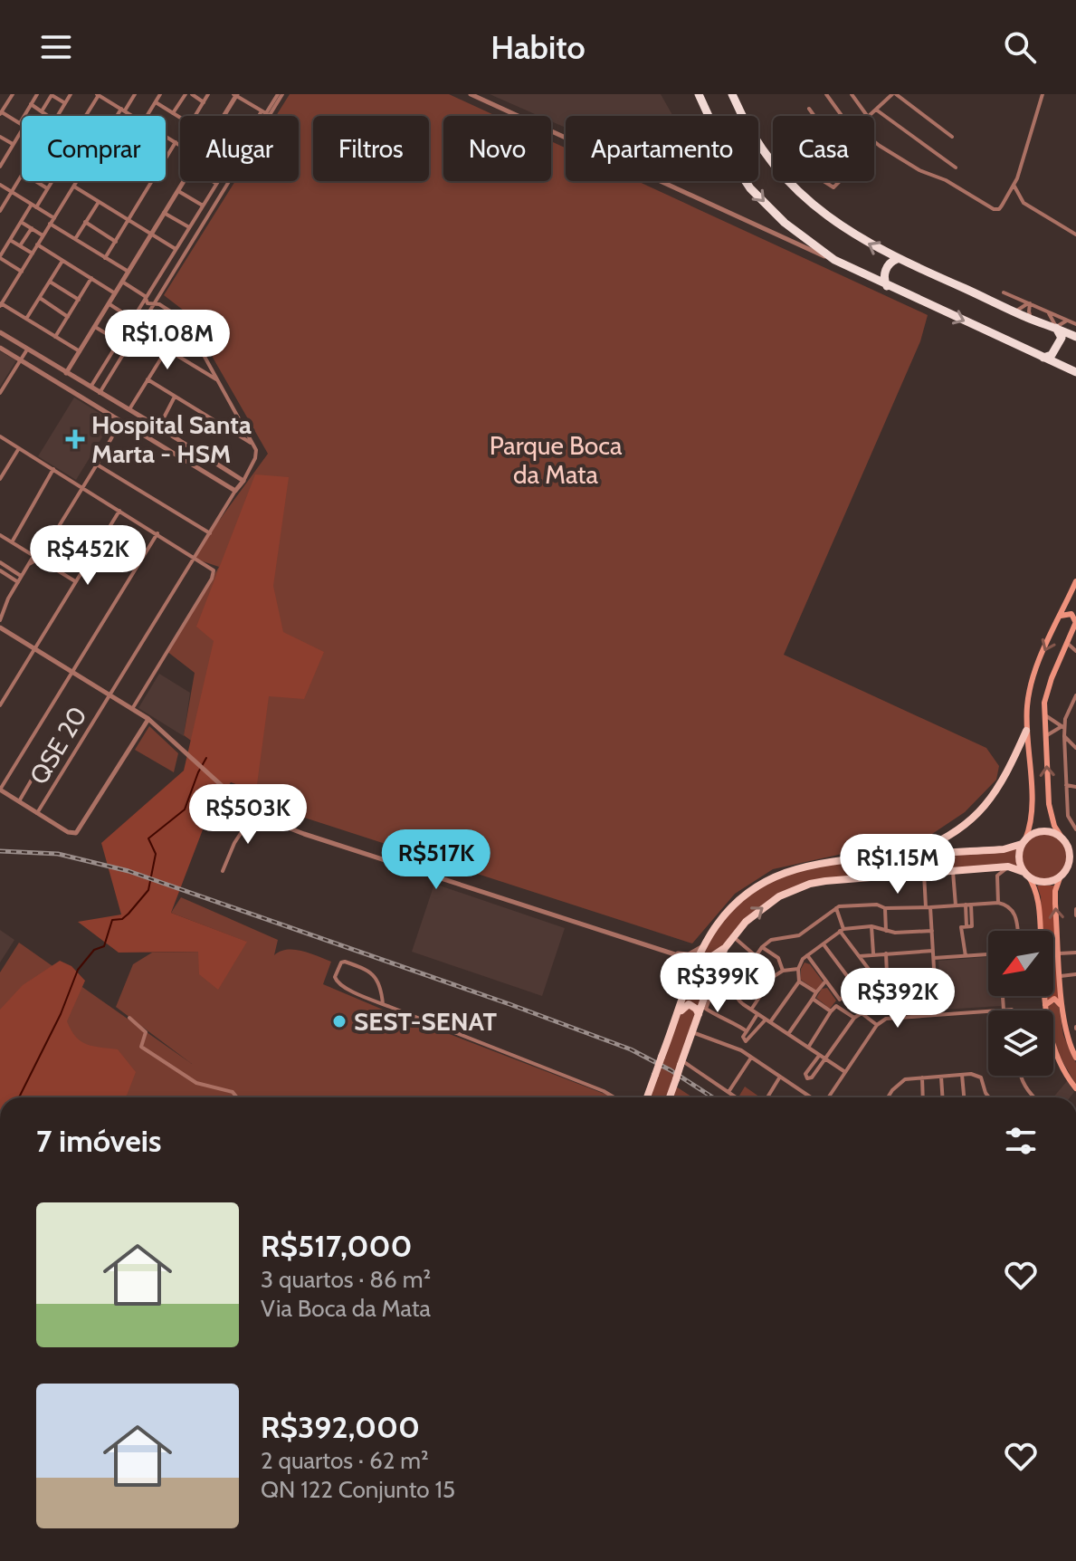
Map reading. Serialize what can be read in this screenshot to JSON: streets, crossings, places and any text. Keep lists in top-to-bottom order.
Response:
{
  "streets": {
    "street": ["QSE 20"]
  },
  "parks": ["Parque Boca da Mata"],
  "places": {
    "health": ["Hospital Santa Marta - HSM"],
    "other": ["SEST-SENAT"]
  },
  "north": "bottom left",
  "page": {
    "header": "Habito",
    "chip": [
      "Comprar",
      "Alugar",
      "Filtros",
      "Novo",
      "Apartamento",
      "Casa"
    ],
    "price": [
      "R$1.08M",
      "R$452K",
      "R$503K",
      "R$517K",
      "R$1.15M",
      "R$399K",
      "R$392K"
    ],
    "heading": "7 imóveis",
    "list": [
      {
        "name": "R$517,000",
        "note": "3 quartos · 86 m² · Via Boca da Mata"
      },
      {
        "name": "R$392,000",
        "note": "2 quartos · 62 m² · QN 122 Conjunto 15"
      }
    ]
  }
}
